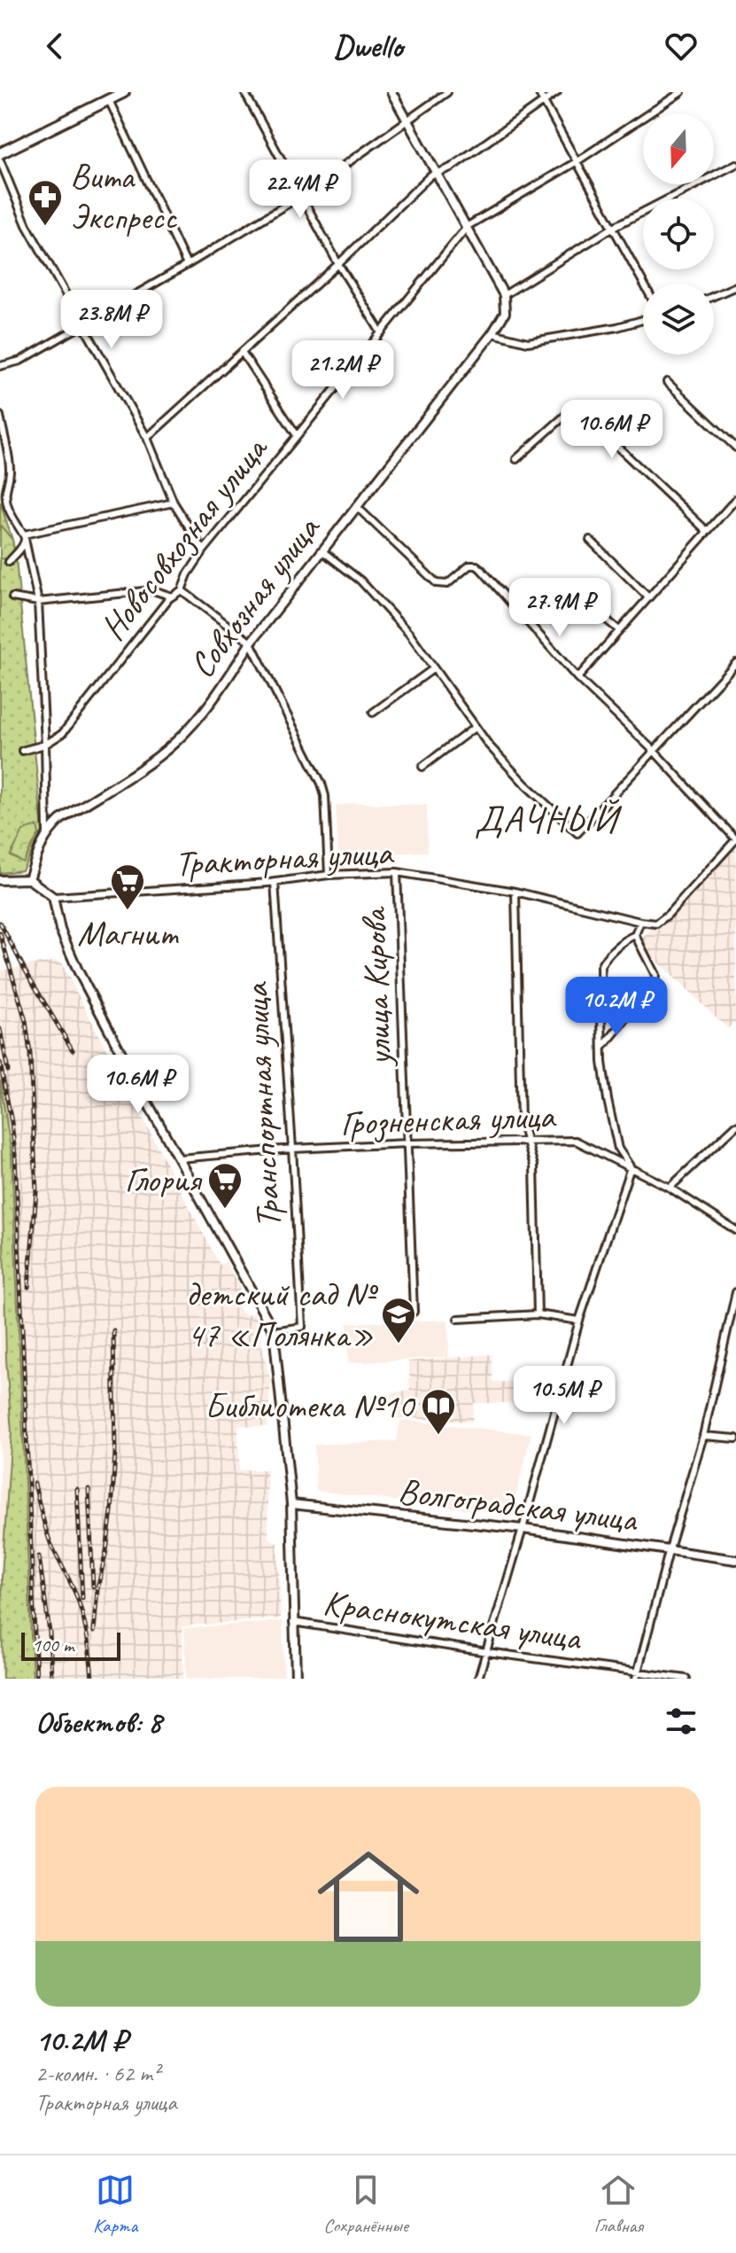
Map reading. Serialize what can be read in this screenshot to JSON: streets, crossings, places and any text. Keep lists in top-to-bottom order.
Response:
{
  "streets": {
    "street": [
      "Новосовхозная улица",
      "Совхозная улица",
      "Тракторная улица",
      "улица Кирова",
      "Транспортная улица",
      "Грозненская улица",
      "Волгоградская улица",
      "Краснокутская улица"
    ]
  },
  "crossings": [
    ["Тракторная улица", "улица Кирова"],
    ["Тракторная улица", "Транспортная улица"],
    ["улица Кирова", "Грозненская улица"],
    ["Транспортная улица", "Грозненская улица"]
  ],
  "districts": ["ДАЧНЫЙ"],
  "places": {
    "pharmacy": ["Вита Экспресс"],
    "supermarket": ["Магнит", "Глория"],
    "school or university": ["детский сад № 47 «Полянка»"],
    "library": ["Библиотека №10"]
  },
  "scale_bar": "100 m",
  "north": "bottom",
  "page": {
    "header": "Dwello",
    "price": [
      "22.4M ₽",
      "23.8M ₽",
      "21.2M ₽",
      "10.6M ₽",
      "27.9M ₽",
      "10.2M ₽",
      "10.6M ₽",
      "10.5M ₽"
    ],
    "scale": "100 m",
    "heading": "Объектов: 8",
    "list": [
      {
        "name": "10.2M ₽",
        "note": "2-комн. · 62 m² · Тракторная улица"
      }
    ],
    "tabs": ["Карта", "Сохранённые", "Главная"]
  }
}
